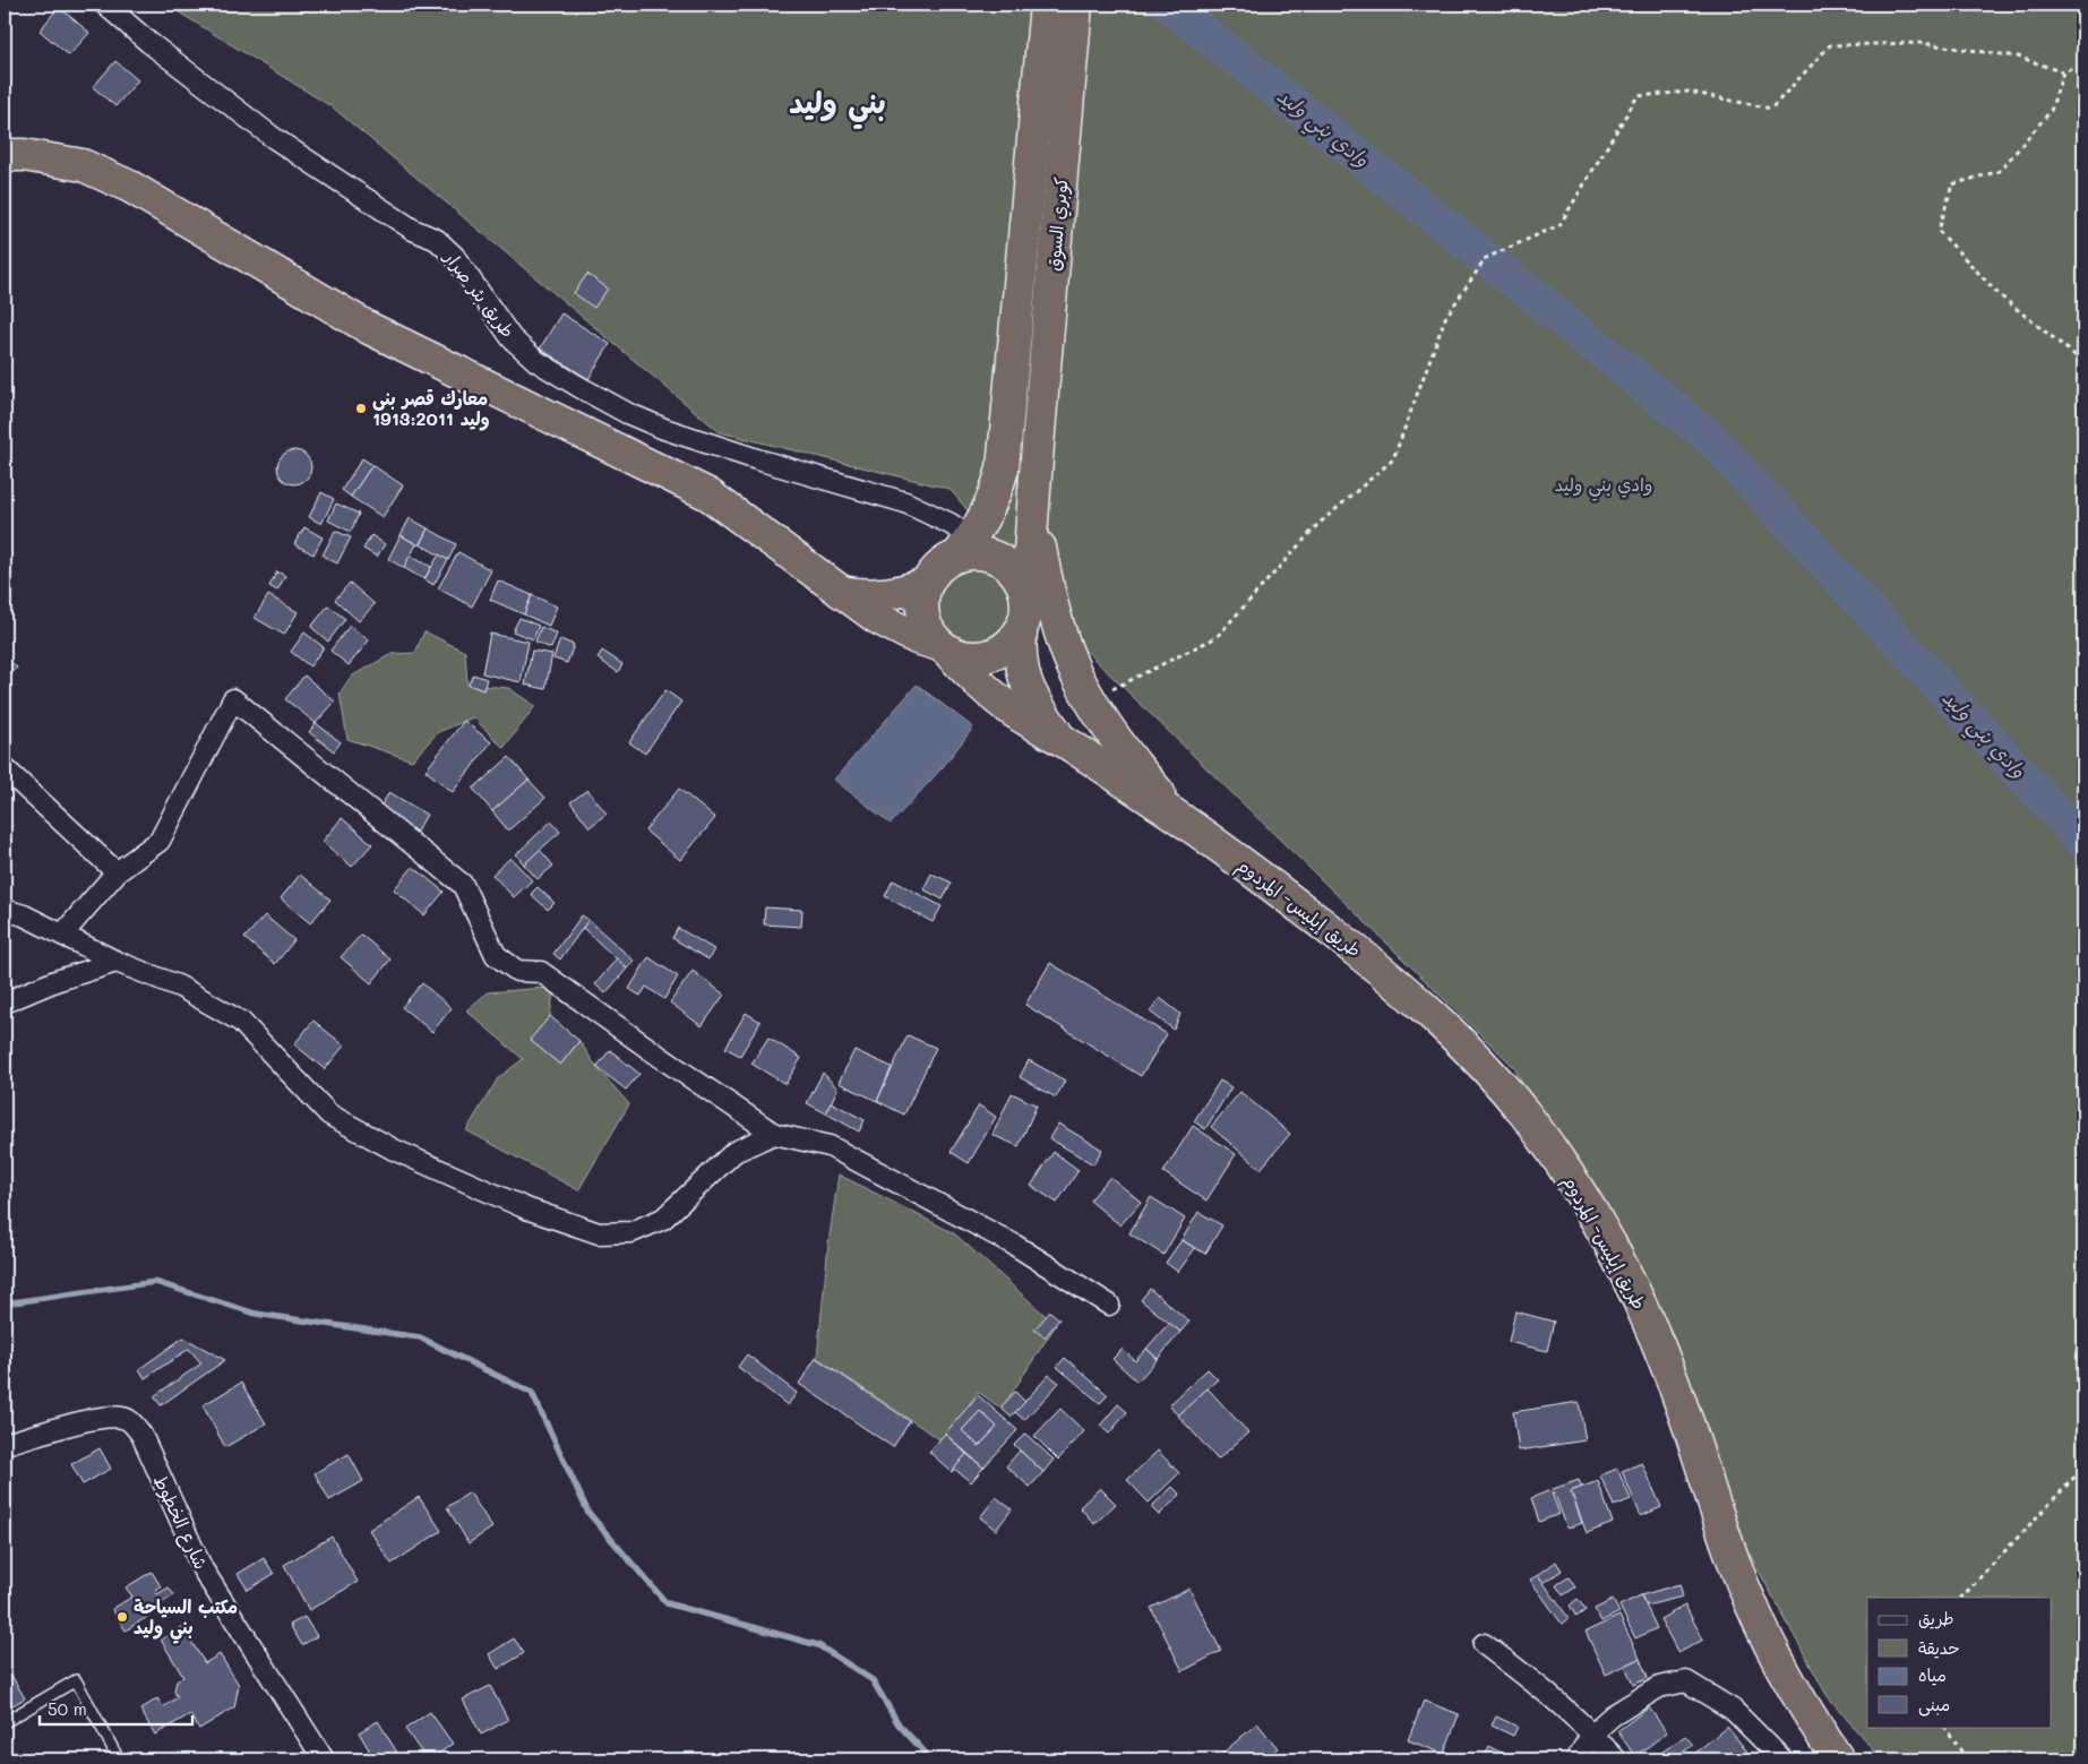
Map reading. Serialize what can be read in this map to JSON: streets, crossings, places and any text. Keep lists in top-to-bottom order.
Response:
{
  "streets": {
    "highway": ["كوبري السوق", "طريق إيليس- المردوم"],
    "street": ["طريق بئر صرار", "شارع الخطوط"]
  },
  "crossings": [
    ["كوبري السوق", "طريق بئر صرار"]
  ],
  "districts": ["بني وليد"],
  "water": ["وادي بني وليد"],
  "parks": ["وادي بني وليد"],
  "places": ["معارك قصر بني وليد 1913:2011", "مكتب السياحة بني وليد"],
  "legend": [
    "طريق",
    "حديقة",
    "مياه",
    "مبنى"
  ],
  "scale_bar": "50 m"
}
